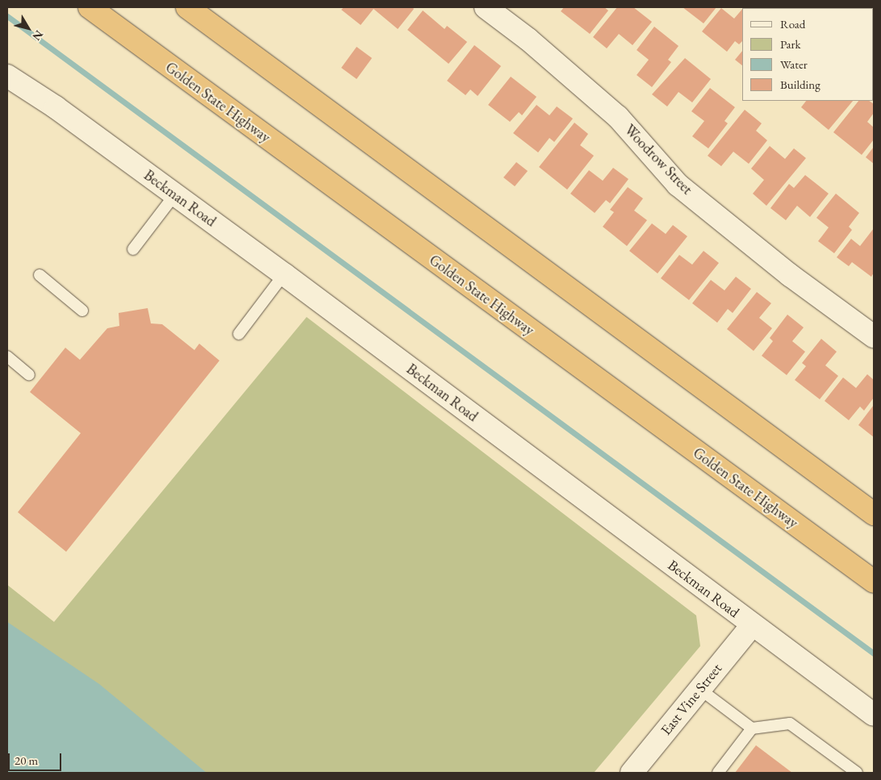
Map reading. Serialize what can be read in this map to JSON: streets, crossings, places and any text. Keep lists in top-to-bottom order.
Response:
{
  "streets": {
    "highway": ["Golden State Highway"],
    "street": ["Woodrow Street", "Beckman Road", "East Vine Street"]
  },
  "crossings": [
    ["Beckman Road", "East Vine Street"]
  ],
  "legend": [
    "Road",
    "Park",
    "Water",
    "Building"
  ],
  "scale_bar": "20 m",
  "north": "bottom right"
}
